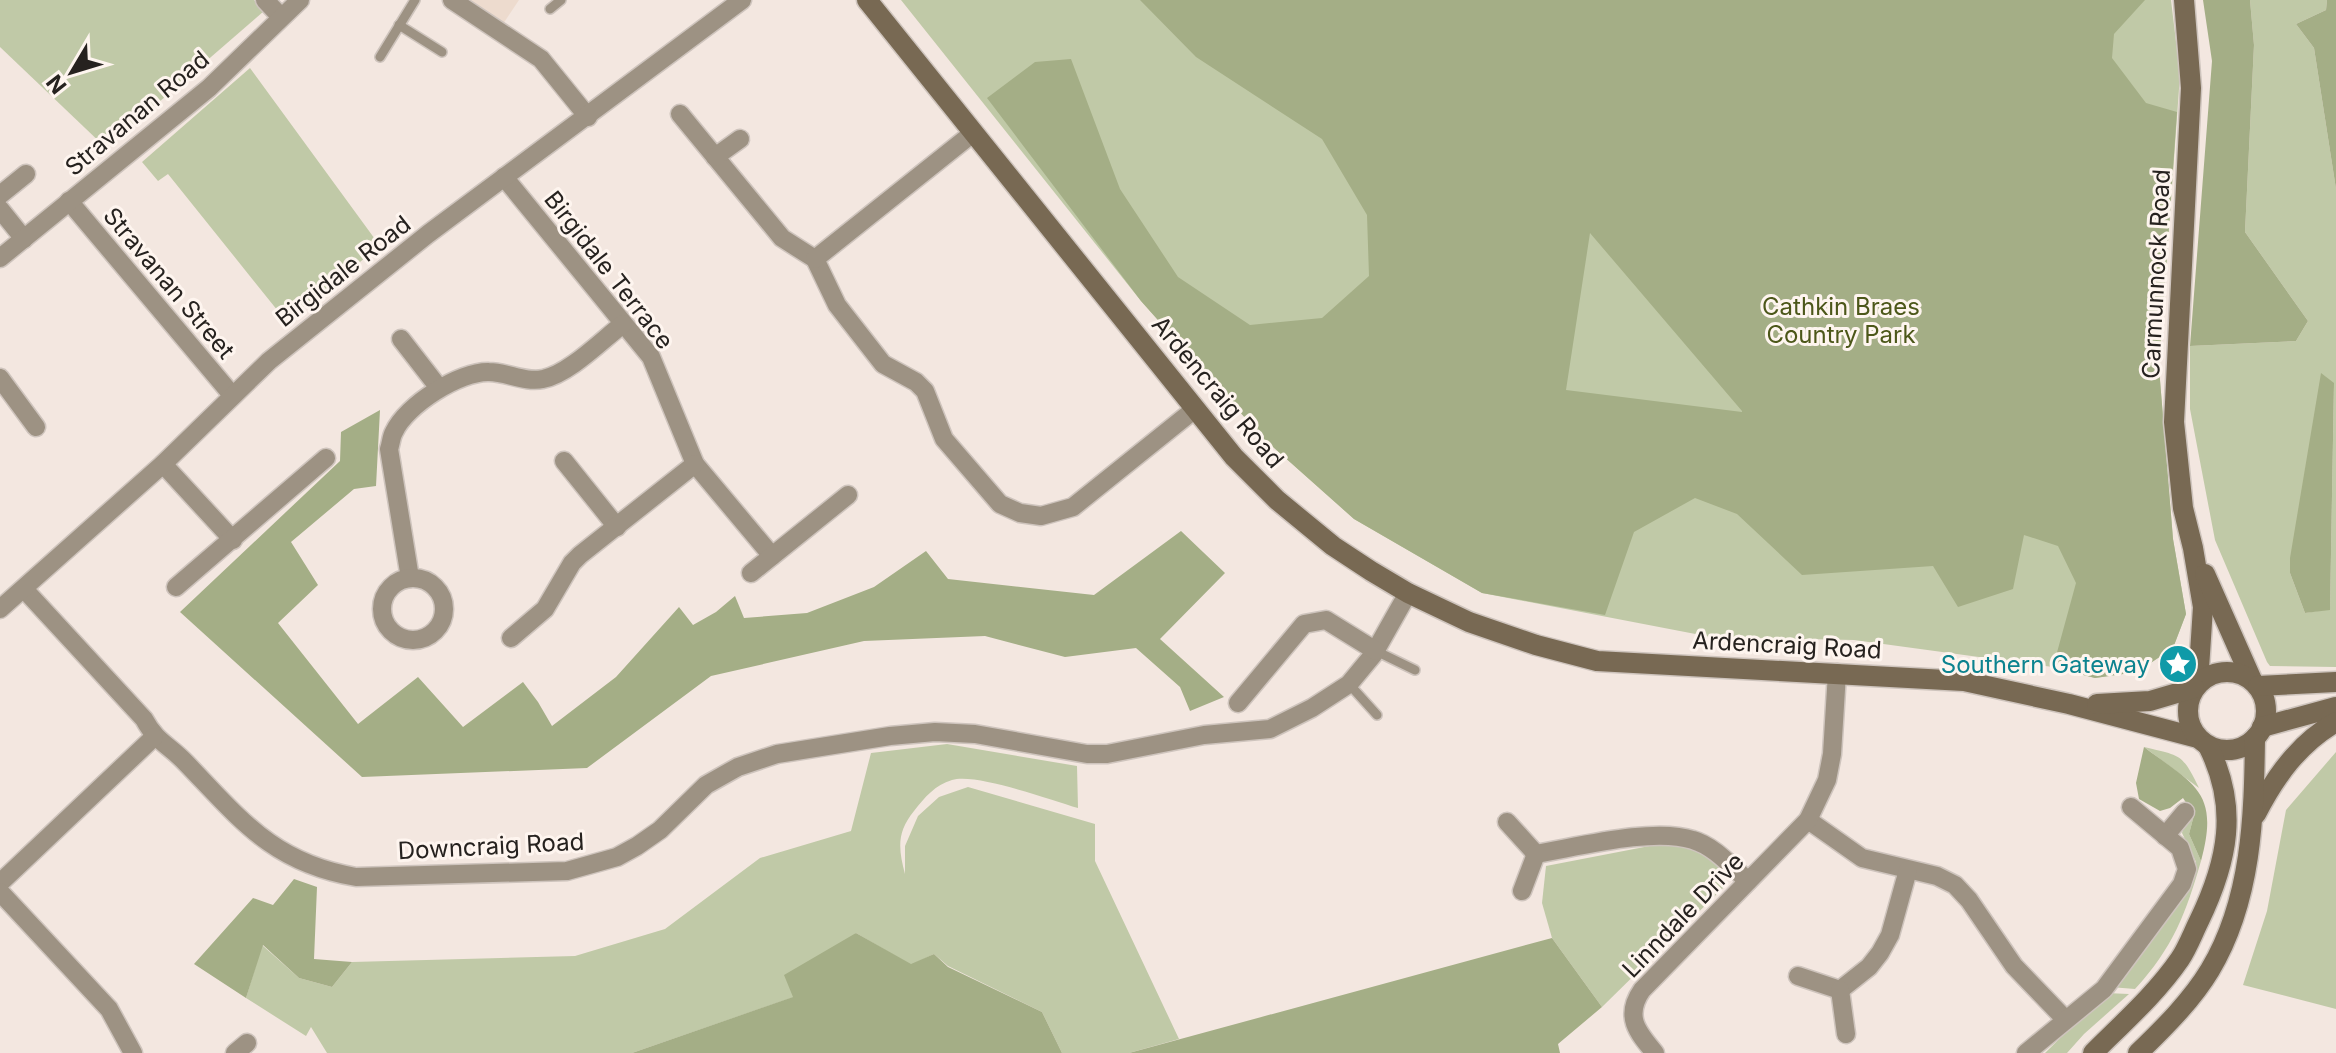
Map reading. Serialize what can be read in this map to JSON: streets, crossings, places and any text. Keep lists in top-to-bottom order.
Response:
{
  "streets": {
    "street": [
      "Stravanan Road",
      "Birgidale Terrace",
      "Birgidale Road",
      "Carmunnock Road",
      "Stravanan Street",
      "Ardencraig Road",
      "Downcraig Road",
      "Linndale Drive"
    ]
  },
  "crossings": [
    ["Stravanan Road", "Stravanan Street"],
    ["Birgidale Terrace", "Birgidale Road"],
    ["Birgidale Road", "Stravanan Street"],
    ["Birgidale Road", "Downcraig Road"],
    ["Carmunnock Road", "Ardencraig Road"],
    ["Ardencraig Road", "Downcraig Road"],
    ["Ardencraig Road", "Linndale Drive"]
  ],
  "parks": ["Cathkin Braes Country Park"],
  "places": {
    "place": ["Southern Gateway"]
  },
  "north": "bottom left"
}
